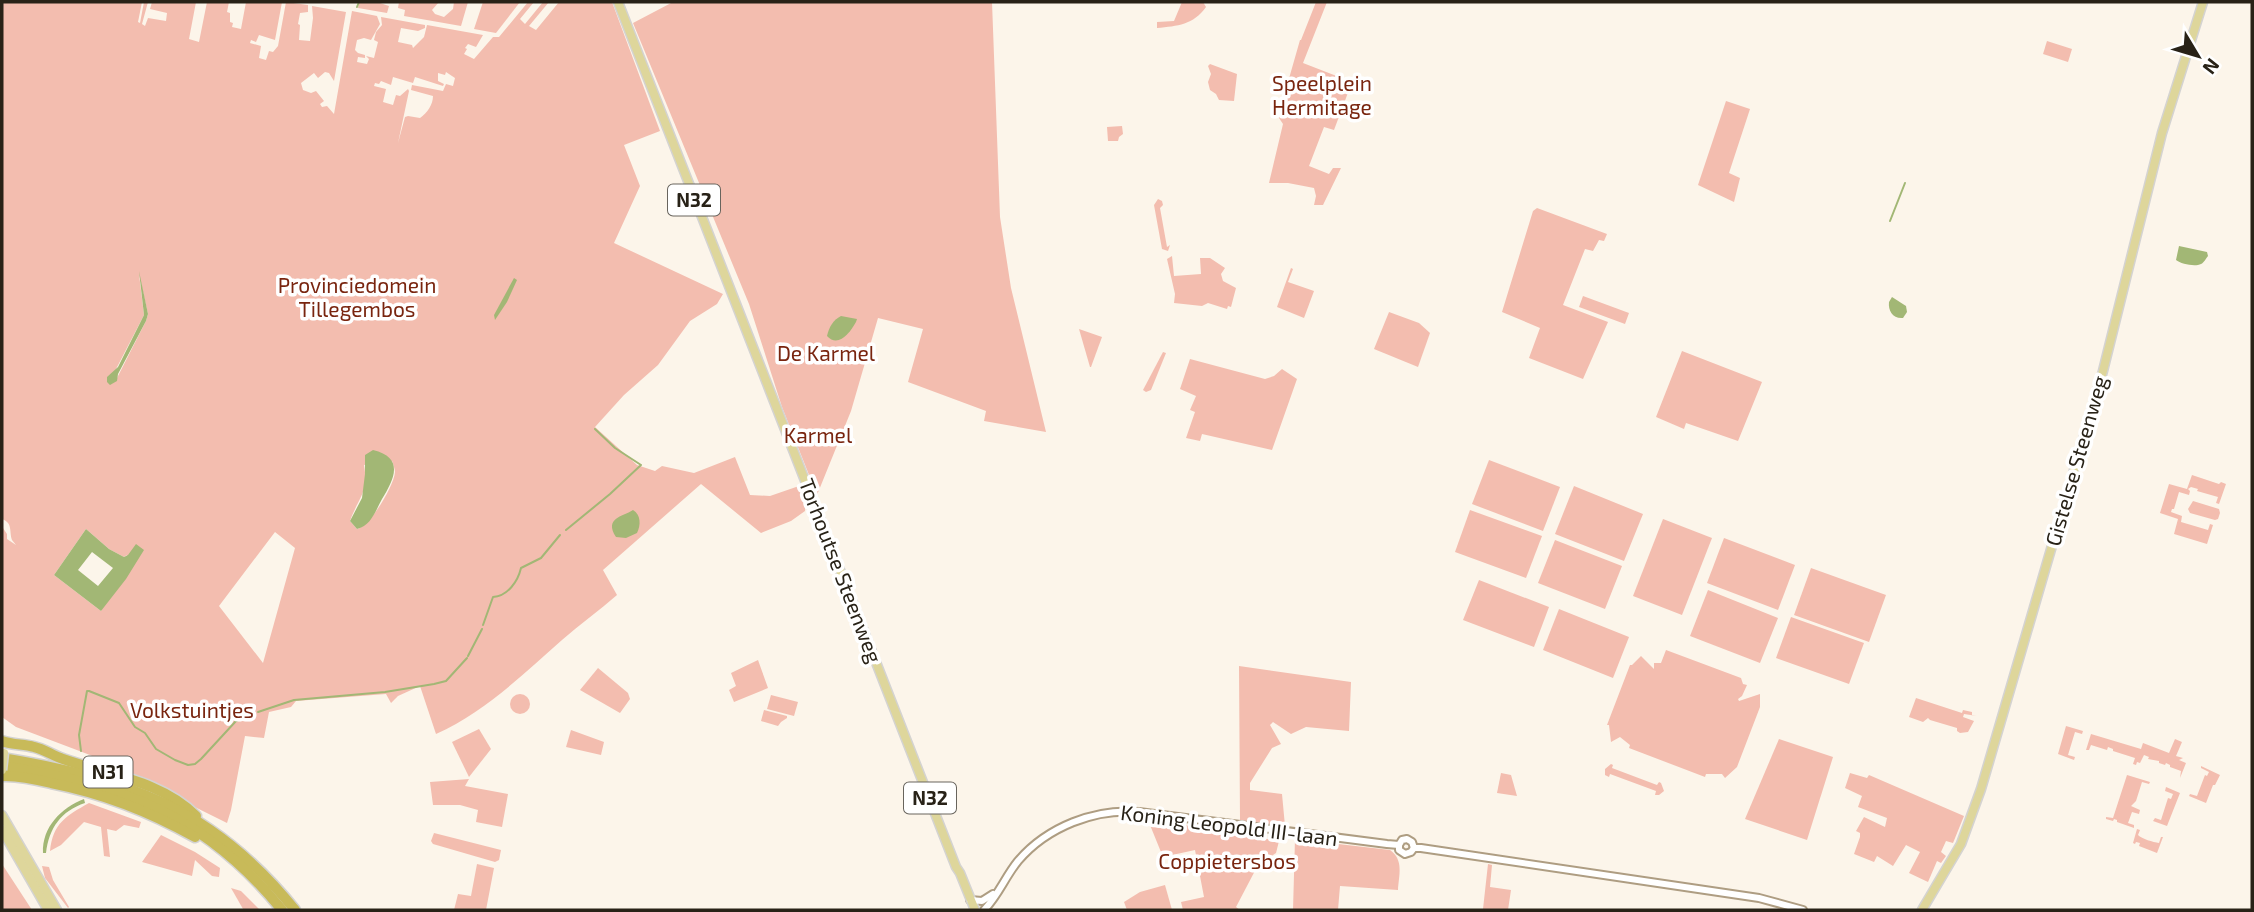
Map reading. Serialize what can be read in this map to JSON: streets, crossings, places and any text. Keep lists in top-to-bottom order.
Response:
{
  "streets": {
    "highway": ["N31"],
    "main road": ["N32", "Gistelse Steenweg", "Torhoutse Steenweg"],
    "street": ["Koning Leopold III-laan"]
  },
  "parks": [
    "Speelplein Hermitage",
    "Provinciedomein Tillegembos",
    "De Karmel",
    "Karmel",
    "Volkstuintjes",
    "Coppietersbos"
  ],
  "north": "bottom right"
}
